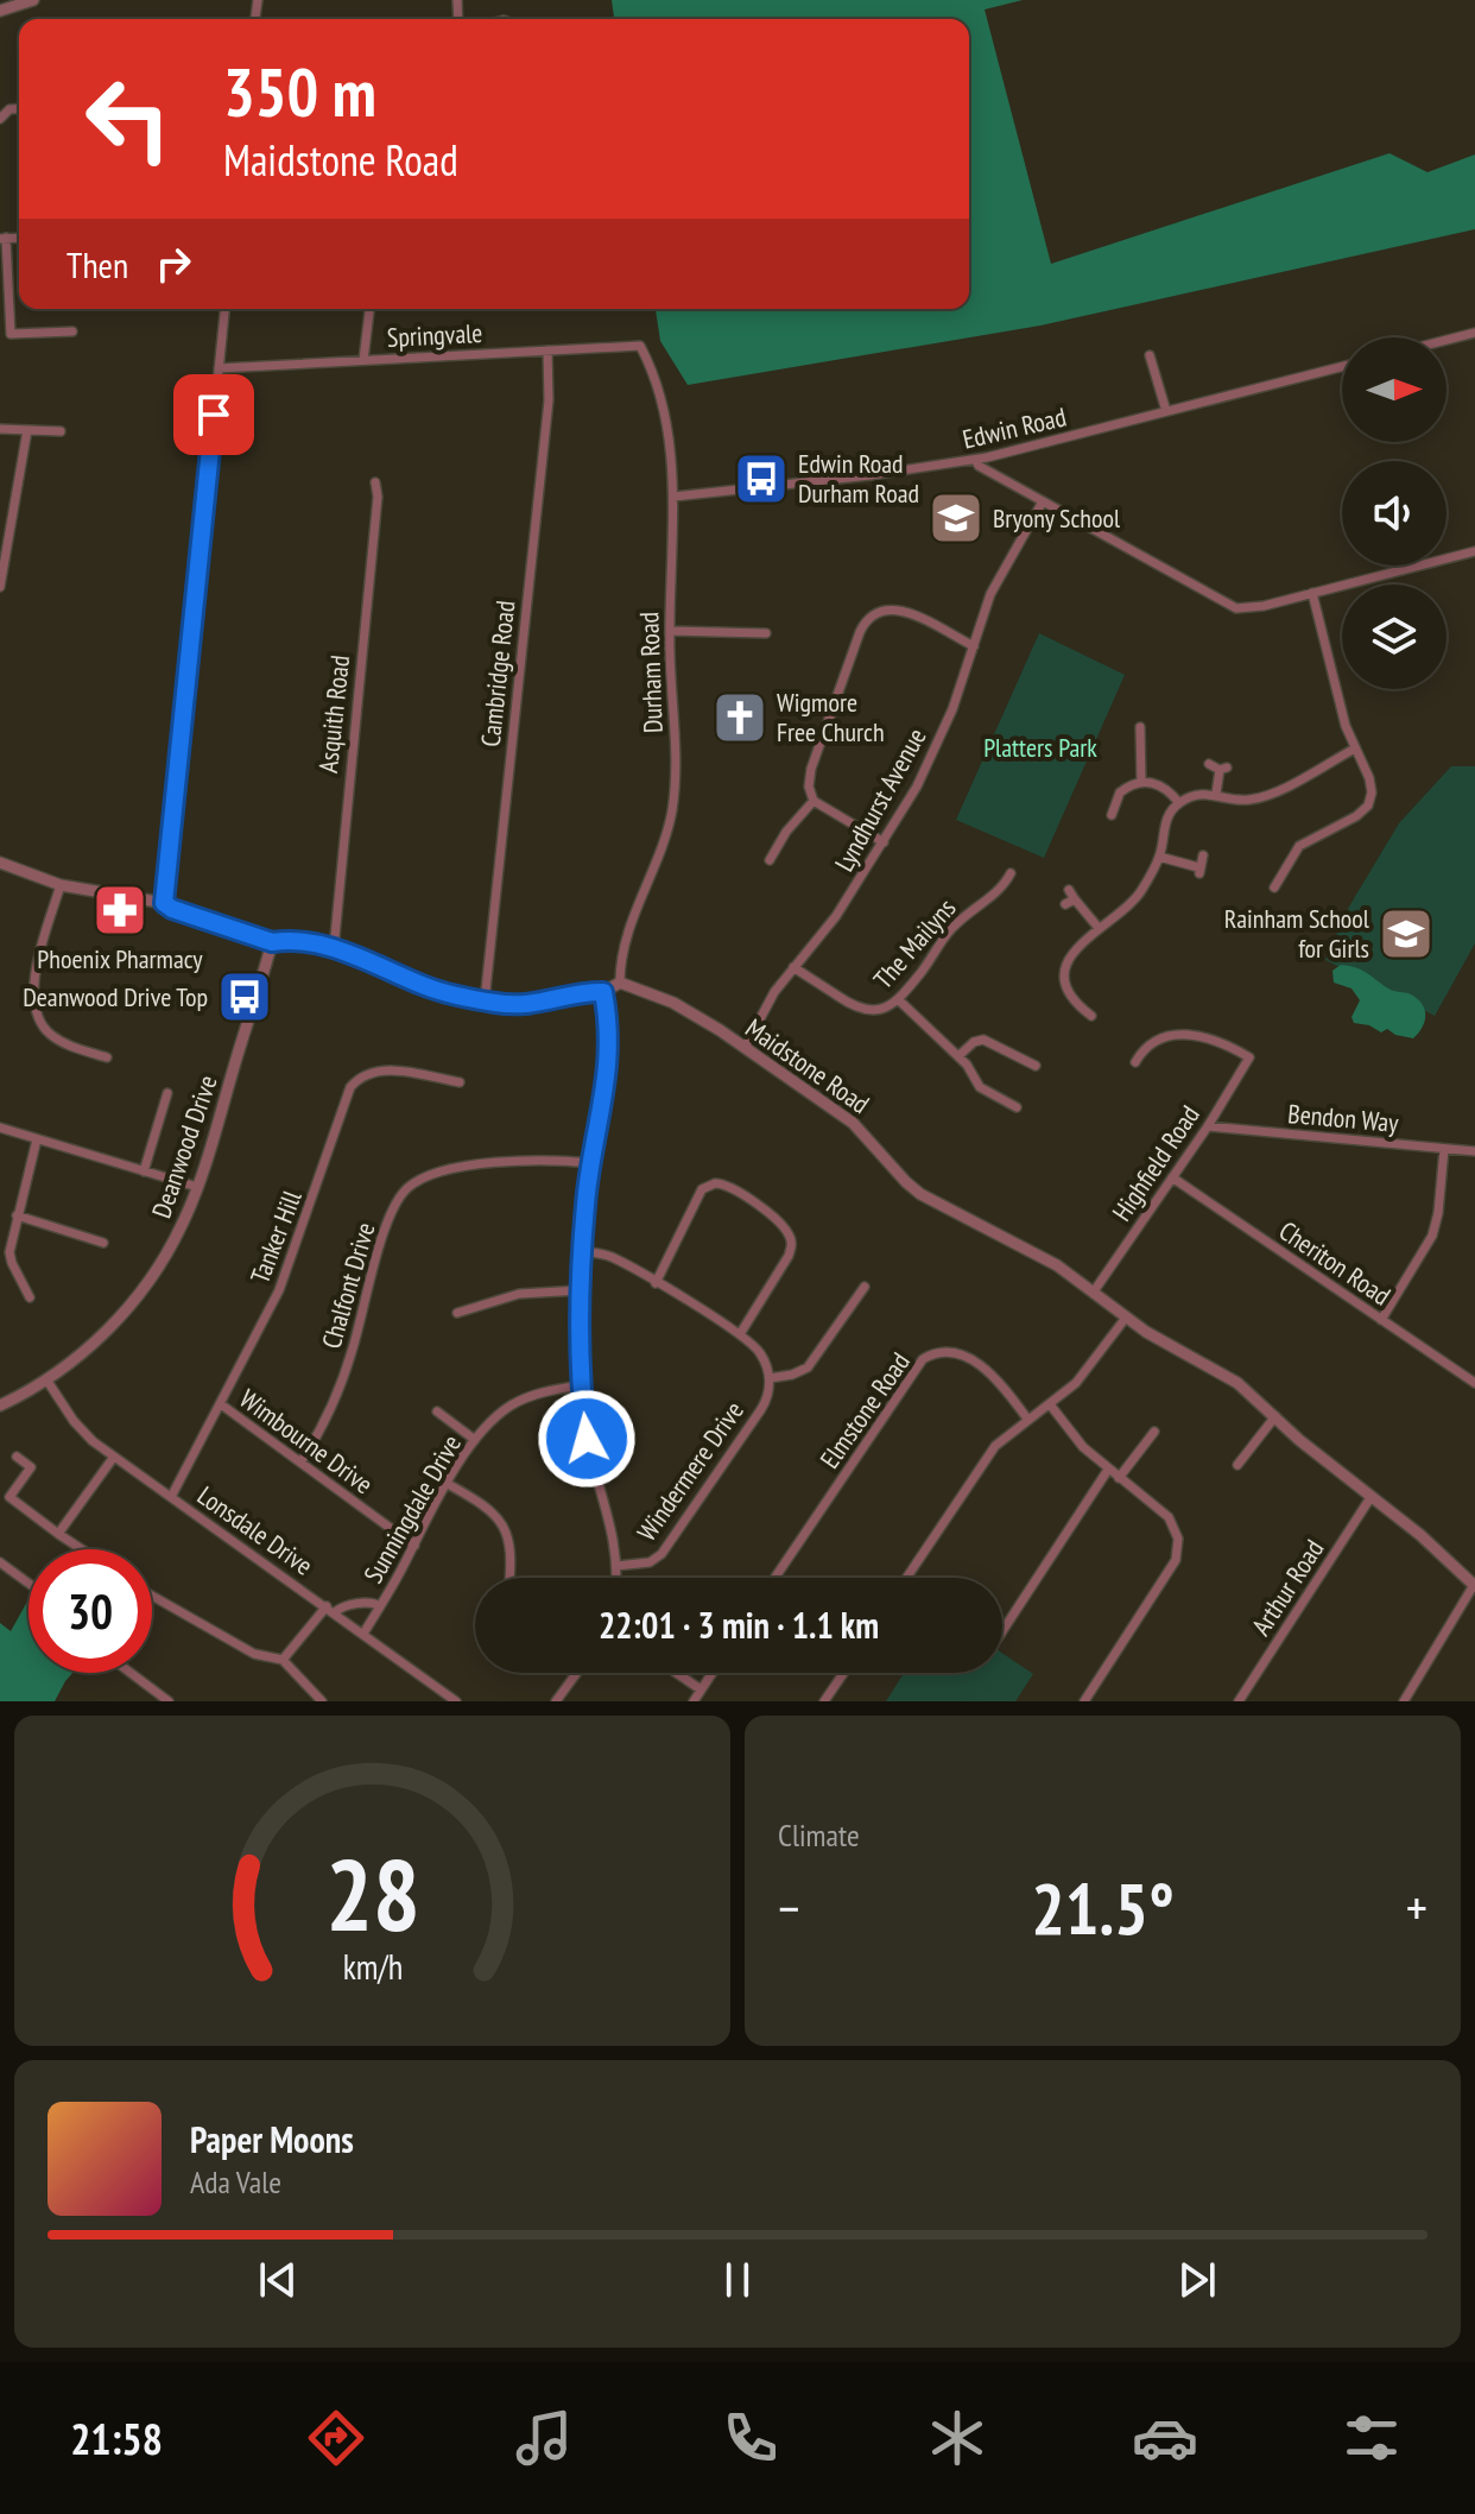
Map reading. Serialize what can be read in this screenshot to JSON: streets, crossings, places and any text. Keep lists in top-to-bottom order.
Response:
{
  "streets": {
    "street": [
      "Springvale",
      "Edwin Road",
      "Durham Road",
      "Cambridge Road",
      "Asquith Road",
      "Lyndhurst Avenue",
      "The Mailyns",
      "Maidstone Road",
      "Bendon Way",
      "Deanwood Drive",
      "Highfield Road",
      "Tanker Hill",
      "Cheriton Road",
      "Chalfont Drive",
      "Elmstone Road",
      "Wimbourne Drive",
      "Windermere Drive",
      "Sunningdale Drive",
      "Lonsdale Drive",
      "Arthur Road"
    ]
  },
  "crossings": [
    ["Springvale", "Durham Road"],
    ["Springvale", "Cambridge Road"],
    ["Edwin Road", "Durham Road"],
    ["Durham Road", "Maidstone Road"],
    ["Lyndhurst Avenue", "The Mailyns"],
    ["Lyndhurst Avenue", "Maidstone Road"],
    ["Maidstone Road", "Highfield Road"],
    ["Maidstone Road", "Arthur Road"],
    ["Bendon Way", "Highfield Road"],
    ["Deanwood Drive", "Lonsdale Drive"],
    ["Highfield Road", "Cheriton Road"],
    ["Tanker Hill", "Wimbourne Drive"],
    ["Tanker Hill", "Lonsdale Drive"],
    ["Chalfont Drive", "Wimbourne Drive"],
    ["Wimbourne Drive", "Sunningdale Drive"],
    ["Sunningdale Drive", "Lonsdale Drive"]
  ],
  "parks": ["Platters Park"],
  "places": {
    "bus stop": ["Edwin Road Durham Road", "Deanwood Drive Top"],
    "school or university": ["Bryony School", "Rainham School for Girls"],
    "church": ["Wigmore Free Church"],
    "pharmacy": ["Phoenix Pharmacy"]
  },
  "north": "right",
  "page": {
    "turn": ["350 m", "Maidstone Road"],
    "then": "Then",
    "limit": "30",
    "trip": "22:01 · 3 min · 1.1 km",
    "tile": "Climate",
    "heat": ["−", "21.5°", "+"],
    "song": ["Paper Moons", "Ada Vale"],
    "tabs": "21:58",
    "gauge": ["28", "km/h"]
  }
}
